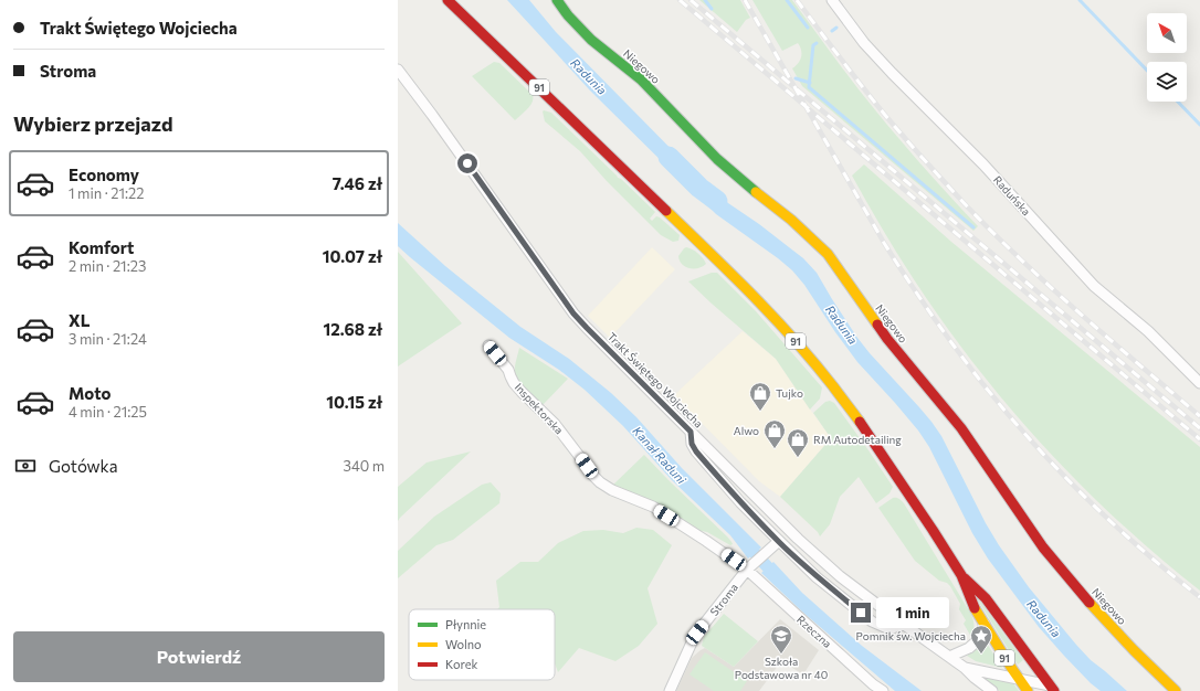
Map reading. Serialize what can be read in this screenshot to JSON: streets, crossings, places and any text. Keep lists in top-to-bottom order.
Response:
{
  "streets": {
    "main road": ["Niegowo", "91", "Trakt Świętego Wojciecha"],
    "street": [
      "Raduńska",
      "Inspektorska",
      "Stroma",
      "Rzeczna"
    ]
  },
  "crossings": [
    ["Inspektorska", "Stroma"],
    ["Inspektorska", "Rzeczna"],
    ["Stroma", "Rzeczna"]
  ],
  "water": ["Radunia", "Kanał Raduni"],
  "places": {
    "shop": ["Tujko", "Alwo", "RM Autodetailing"],
    "school or university": ["Szkoła Podstawowa nr 40"],
    "place": ["Pomnik św. Wojciecha"]
  },
  "legend": ["Płynnie", "Wolno", "Korek"],
  "north": "top left",
  "page": {
    "banner": ["Trakt Świętego Wojciecha", "Stroma"],
    "heading": "Wybierz przejazd",
    "list": [
      {
        "name": "Economy",
        "note": "1 min · 21:22",
        "value": "7.46 zł"
      },
      {
        "name": "Komfort",
        "note": "2 min · 21:23",
        "value": "10.07 zł"
      },
      {
        "name": "XL",
        "note": "3 min · 21:24",
        "value": "12.68 zł"
      },
      {
        "name": "Moto",
        "note": "4 min · 21:25",
        "value": "10.15 zł"
      }
    ],
    "pay": ["Gotówka", "340 m"],
    "bubble": "1 min",
    "buttons": "Potwierdź"
  }
}
